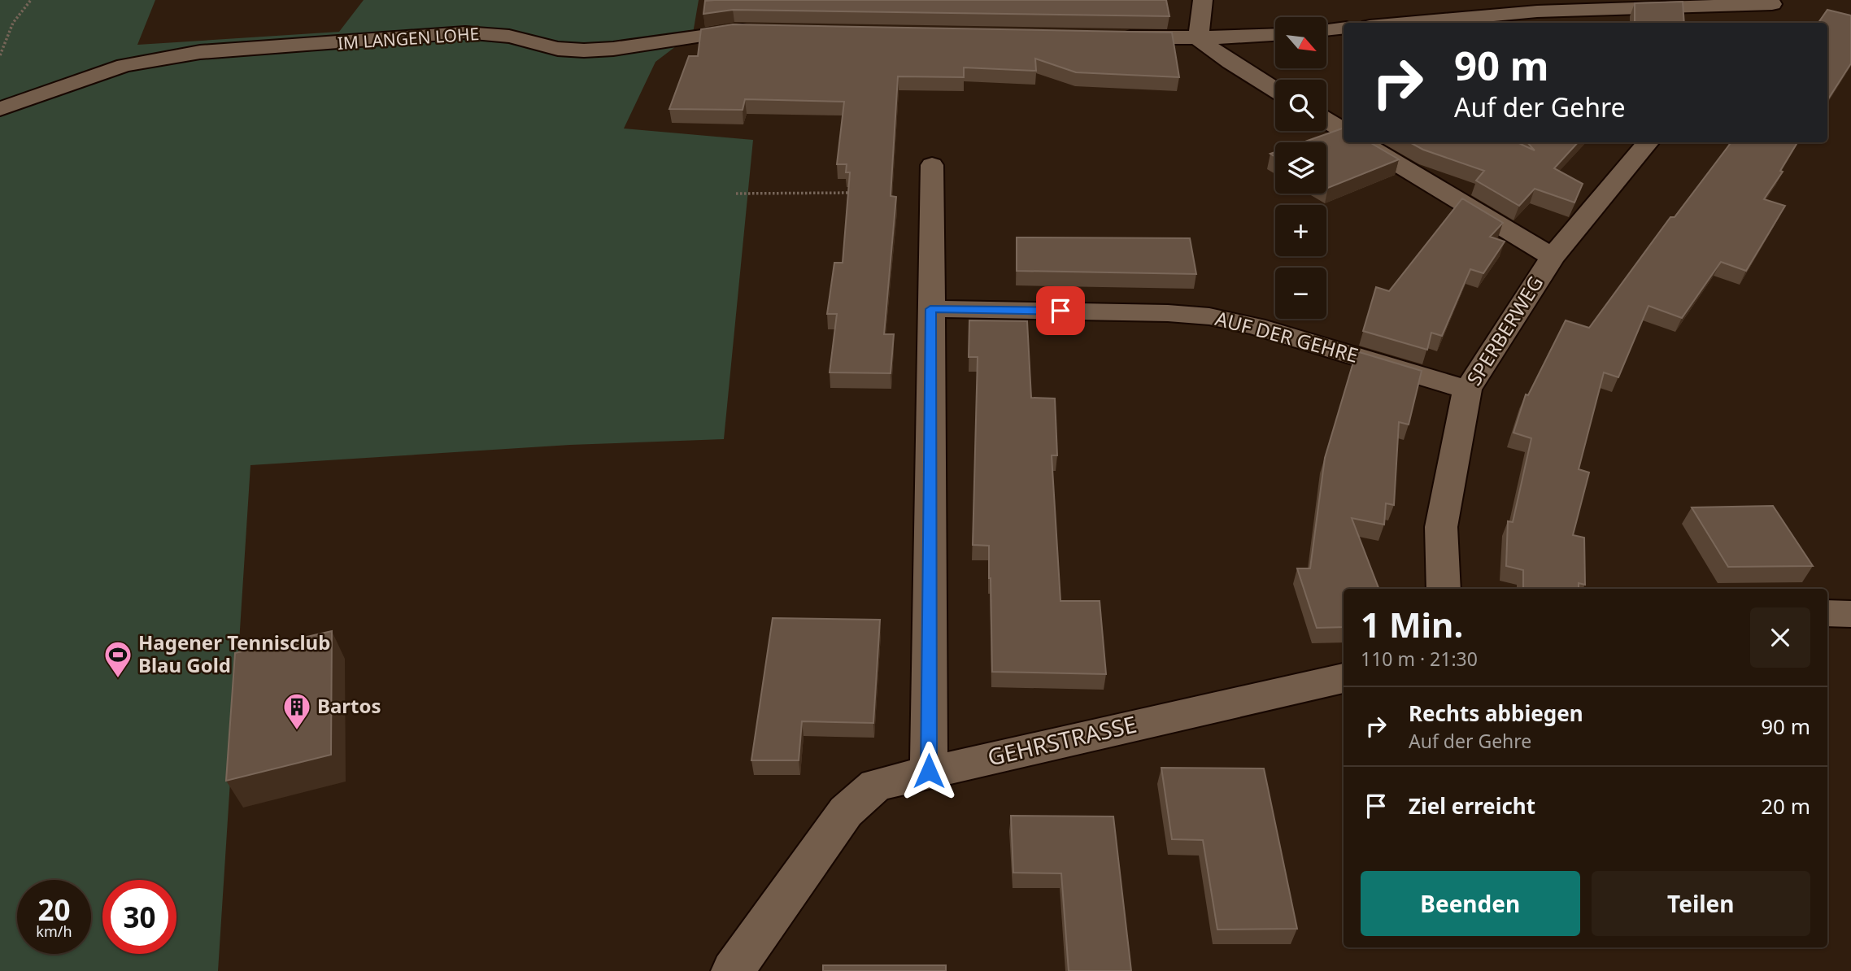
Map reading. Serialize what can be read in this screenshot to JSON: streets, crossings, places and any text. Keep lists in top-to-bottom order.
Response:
{
  "streets": {
    "street": [
      "IM LANGEN LOHE",
      "SPERBERWEG",
      "AUF DER GEHRE",
      "GEHRSTRASSE"
    ]
  },
  "crossings": [
    ["SPERBERWEG", "AUF DER GEHRE"]
  ],
  "places": {
    "sports": ["Hagener Tennisclub Blau Gold"],
    "building": ["Bartos"]
  },
  "north": "bottom right",
  "page": {
    "map_buttons": ["+", "−"],
    "turn": ["90 m", "Auf der Gehre"],
    "heading": ["1 Min.", "110 m · 21:30"],
    "list": [
      {
        "name": "Rechts abbiegen",
        "note": "Auf der Gehre",
        "value": "90 m"
      },
      {
        "name": "Ziel erreicht",
        "value": "20 m"
      }
    ],
    "buttons": ["Beenden", "Teilen"],
    "speed": "20 km/h",
    "limit": "30"
  }
}
